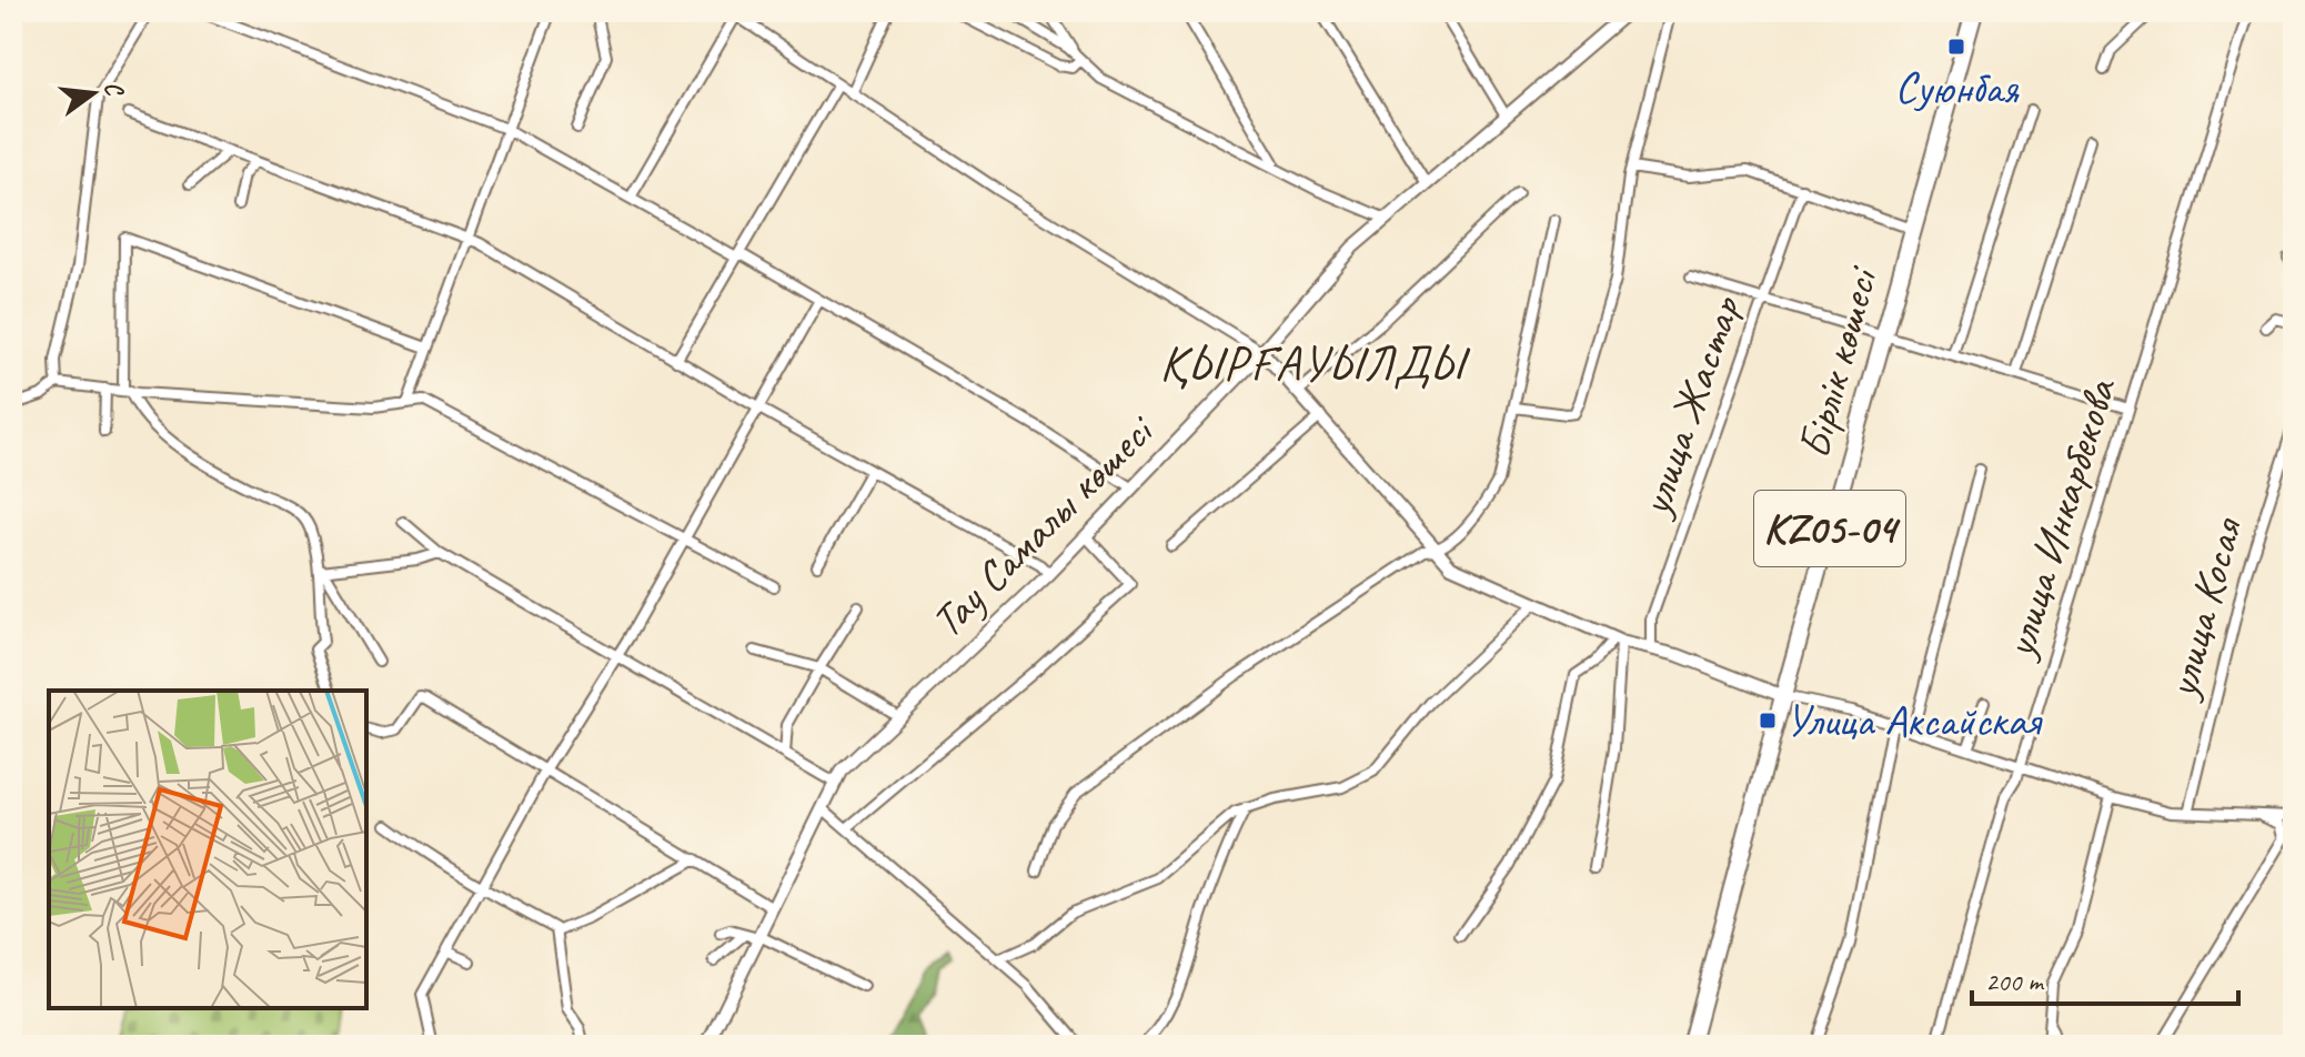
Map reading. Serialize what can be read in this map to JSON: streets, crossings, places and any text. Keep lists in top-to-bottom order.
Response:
{
  "streets": {
    "main road": ["Бірлік көшесі", "KZ05-04"],
    "street": [
      "улица Жастар",
      "улица Инкарбекова",
      "Тау Самалы көшесі",
      "улица Косая"
    ]
  },
  "districts": ["ҚЫРҒАУЫЛДЫ"],
  "places": {
    "transit": ["Суюнбая", "Улица Аксайская"]
  },
  "scale_bar": "200 m",
  "north": "right"
}
